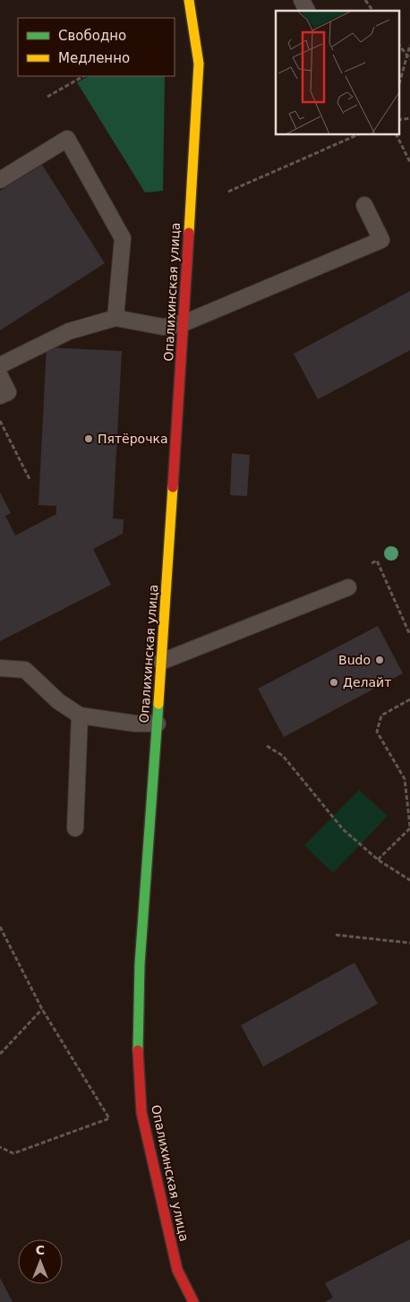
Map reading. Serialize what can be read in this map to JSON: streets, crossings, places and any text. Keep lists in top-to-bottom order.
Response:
{
  "streets": {
    "street": ["Опалихинская улица"]
  },
  "places": ["Пятёрочка", "Budo", "Делайт"],
  "legend": ["Свободно", "Медленно"],
  "north": "top"
}
